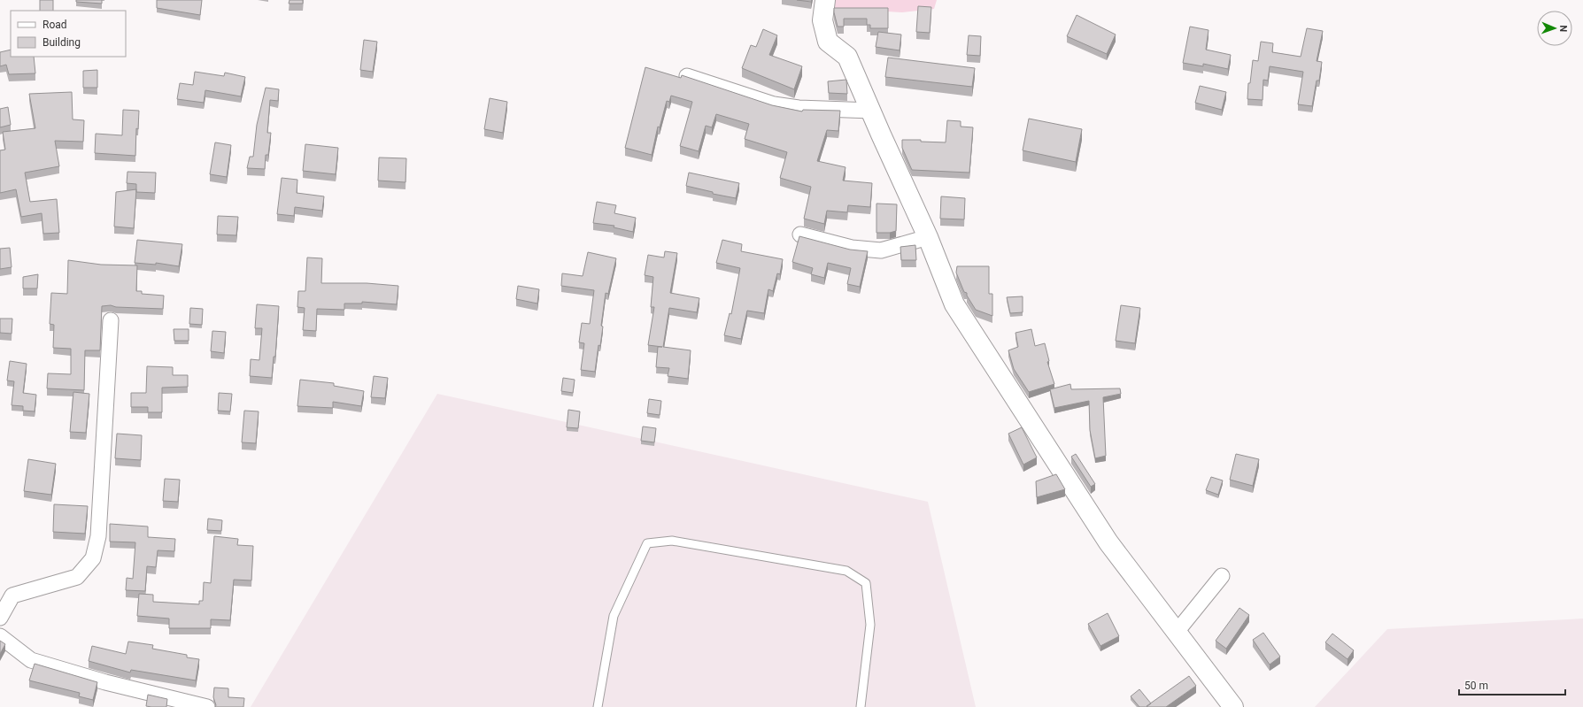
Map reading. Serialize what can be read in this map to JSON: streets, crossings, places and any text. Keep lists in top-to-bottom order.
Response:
{
  "legend": ["Road", "Building"],
  "scale_bar": "50 m",
  "north": "right"
}
